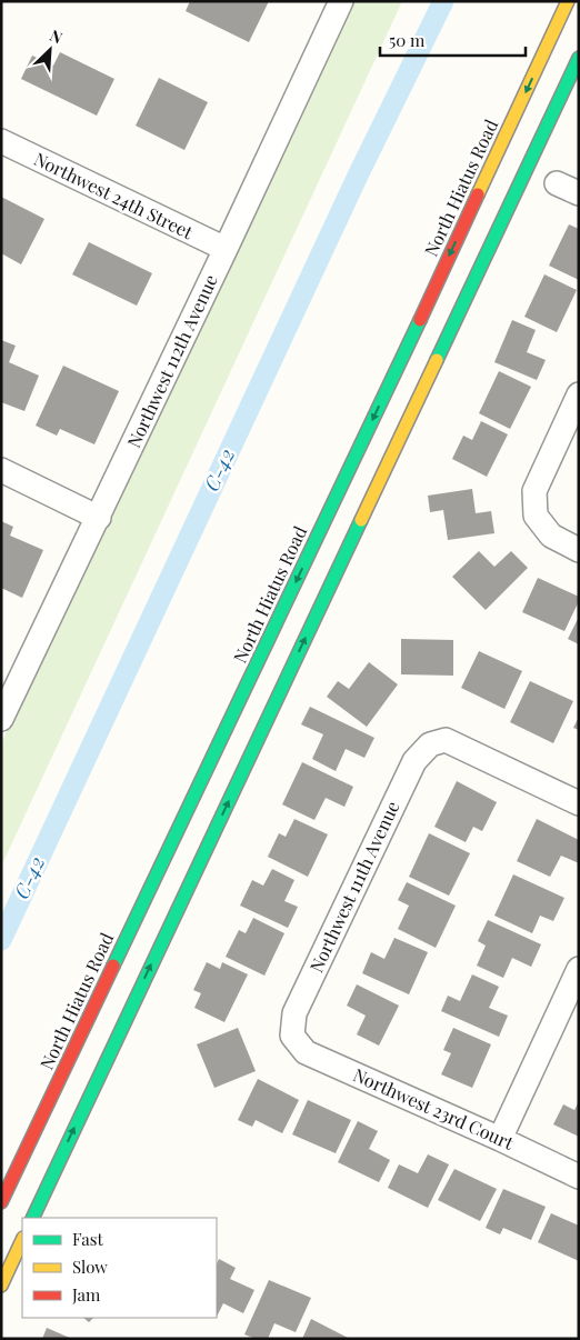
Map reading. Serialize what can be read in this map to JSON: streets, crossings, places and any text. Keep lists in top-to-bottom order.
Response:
{
  "streets": {
    "main road": ["North Hiatus Road"],
    "street": [
      "Northwest 24th Street",
      "Northwest 112th Avenue",
      "Northwest 111th Avenue",
      "Northwest 23rd Court"
    ]
  },
  "crossings": [
    ["Northwest 24th Street", "Northwest 112th Avenue"],
    ["Northwest 111th Avenue", "Northwest 23rd Court"]
  ],
  "water": ["C-42"],
  "legend": ["Fast", "Slow", "Jam"],
  "scale_bar": "50 m",
  "north": "top right"
}
